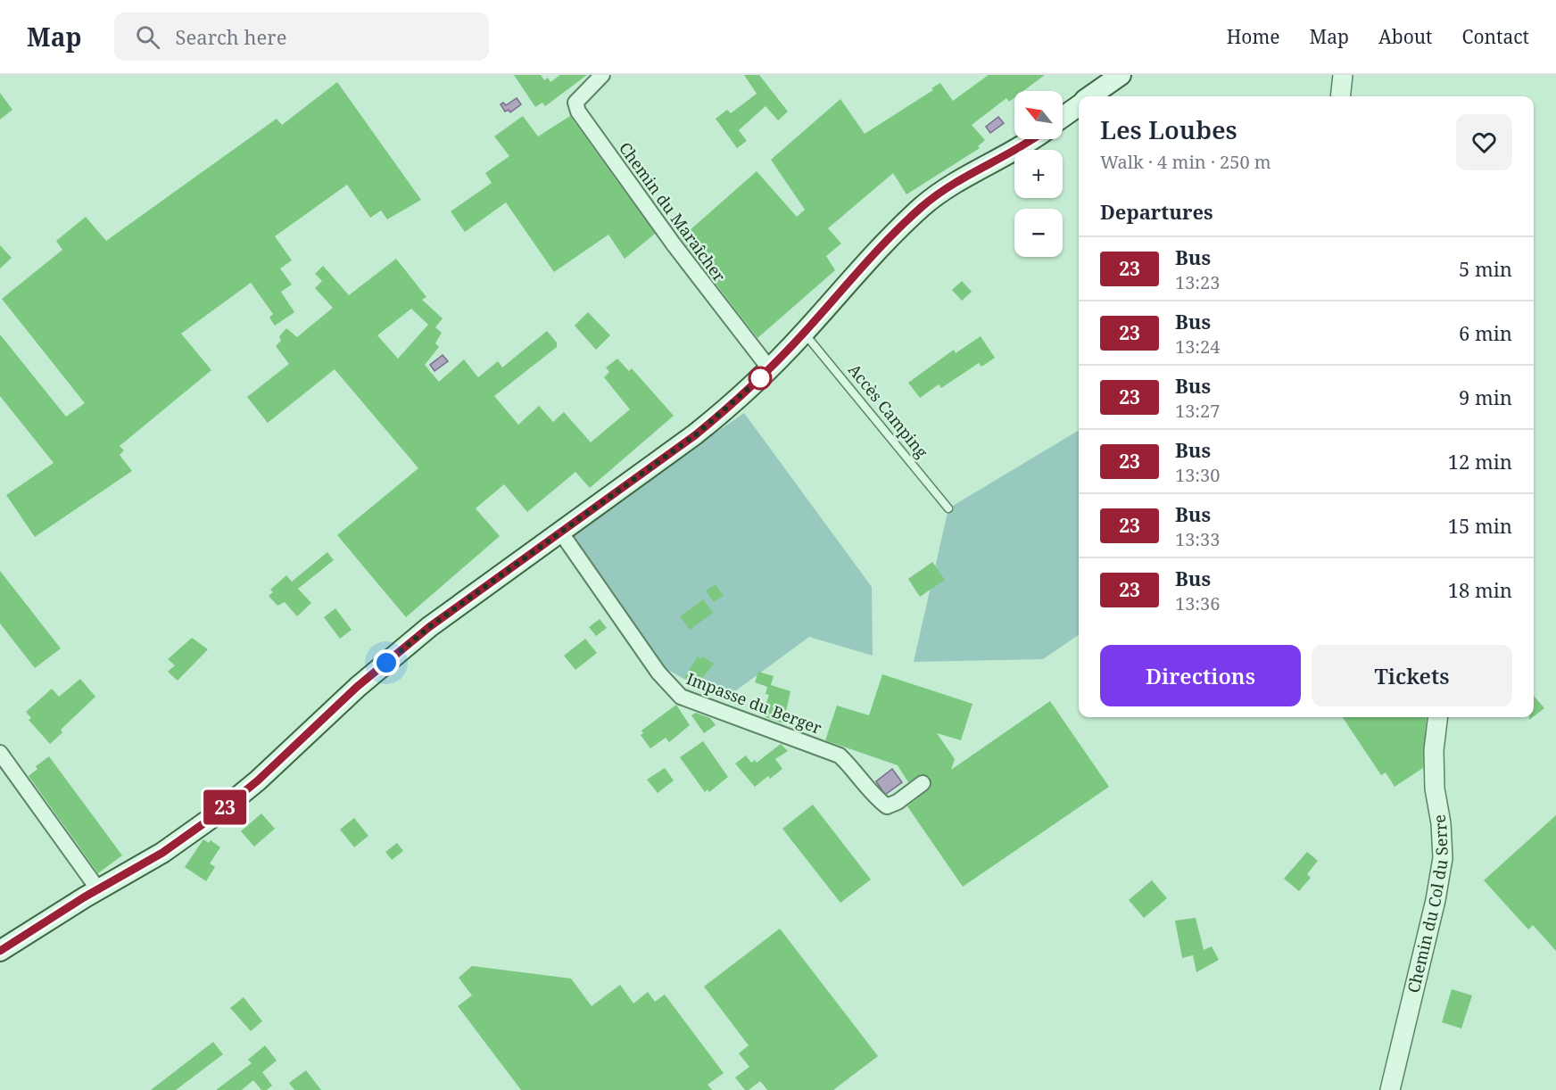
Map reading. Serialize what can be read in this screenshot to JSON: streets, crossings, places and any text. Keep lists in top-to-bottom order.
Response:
{
  "streets": {
    "street": ["Chemin du Maraîcher", "Impasse du Berger", "Chemin du Col du Serre"],
    "lane": ["Accès Camping"]
  },
  "lines": ["bus line 23"],
  "north": "top left",
  "page": {
    "header": "Map",
    "search": "Search here",
    "nav": [
      "Home",
      "Map",
      "About",
      "Contact"
    ],
    "on_map": "23",
    "map_buttons": ["+", "−"],
    "heading": [
      ["Les Loubes", "Walk · 4 min · 250 m"],
      "Departures"
    ],
    "list": [
      {
        "mark": "23",
        "name": "Bus",
        "note": "13:23",
        "value": "5 min"
      },
      {
        "mark": "23",
        "name": "Bus",
        "note": "13:24",
        "value": "6 min"
      },
      {
        "mark": "23",
        "name": "Bus",
        "note": "13:27",
        "value": "9 min"
      },
      {
        "mark": "23",
        "name": "Bus",
        "note": "13:30",
        "value": "12 min"
      },
      {
        "mark": "23",
        "name": "Bus",
        "note": "13:33",
        "value": "15 min"
      },
      {
        "mark": "23",
        "name": "Bus",
        "note": "13:36",
        "value": "18 min"
      }
    ],
    "buttons": ["Directions", "Tickets"]
  }
}
